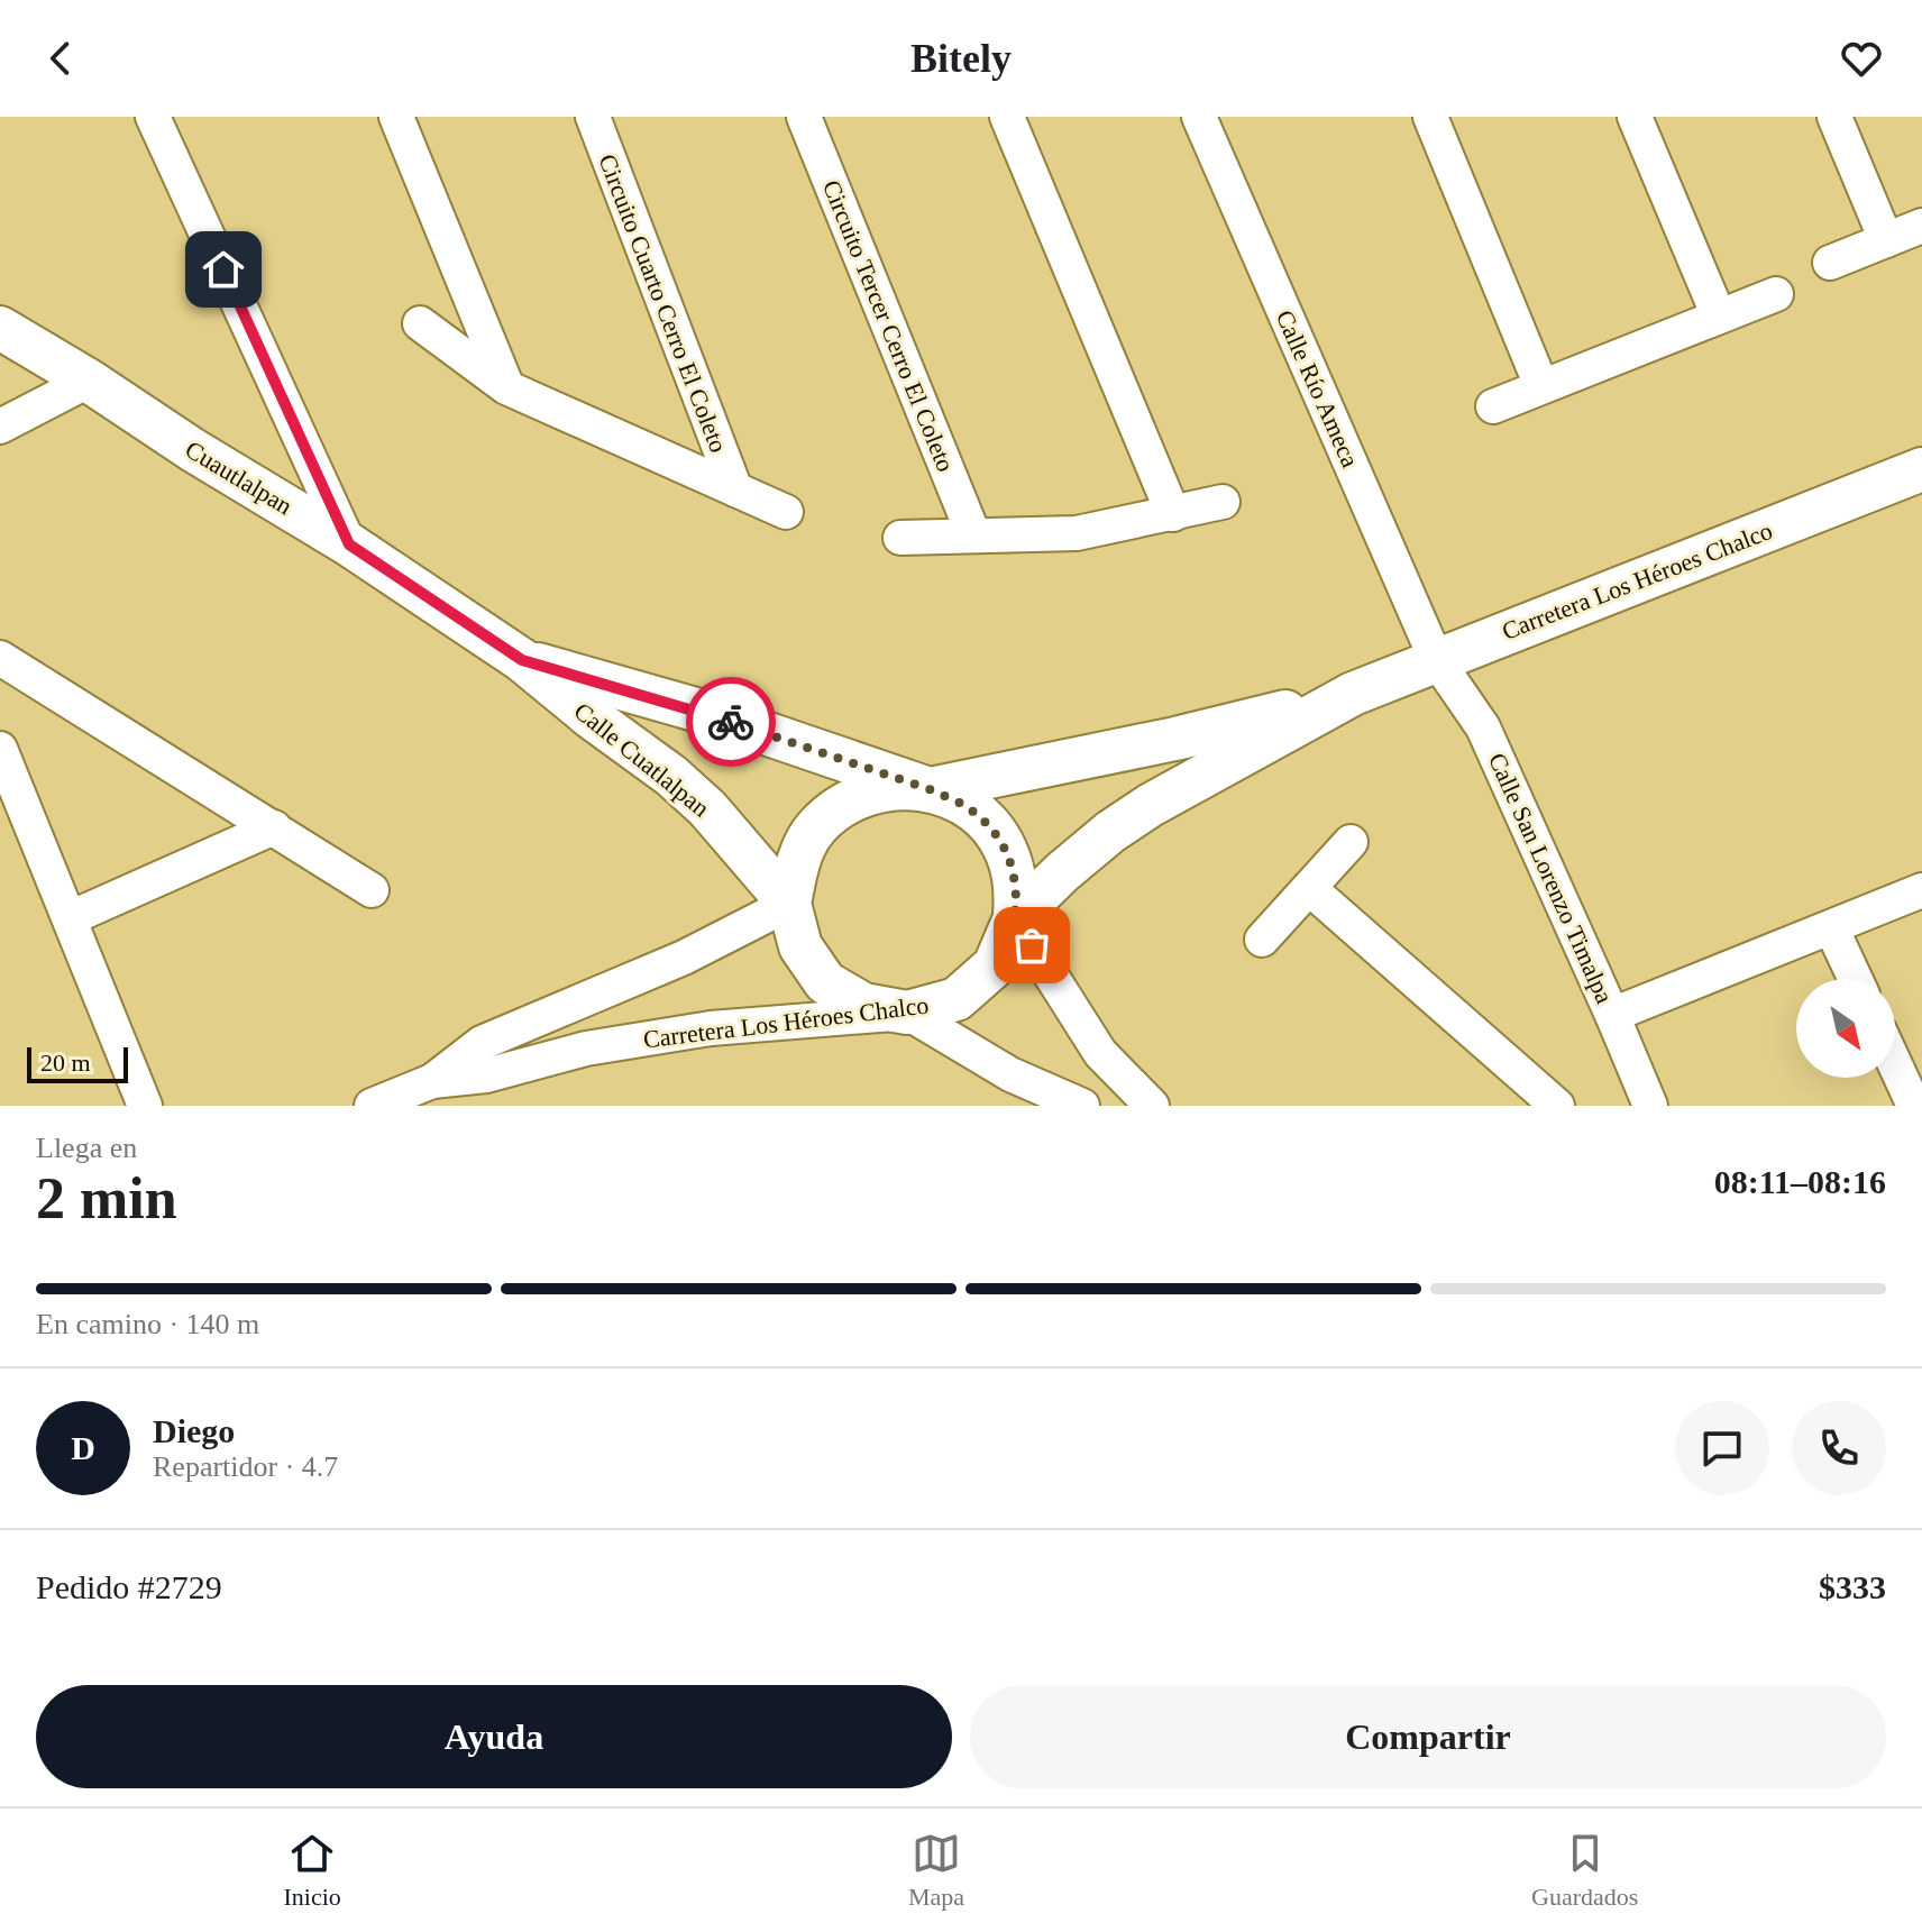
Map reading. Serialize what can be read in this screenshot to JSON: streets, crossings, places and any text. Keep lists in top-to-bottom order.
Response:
{
  "streets": {
    "street": [
      "Circuito Cuarto Cerro El Coleto",
      "Circuito Tercer Cerro El Coleto",
      "Calle Río Ameca",
      "Cuautlalpan",
      "Carretera Los Héroes Chalco",
      "Calle Cuatlalpan",
      "Calle San Lorenzo Timalpa"
    ]
  },
  "crossings": [
    ["Calle Río Ameca", "Carretera Los Héroes Chalco"],
    ["Calle Río Ameca", "Calle San Lorenzo Timalpa"],
    ["Cuautlalpan", "Calle Cuatlalpan"],
    ["Carretera Los Héroes Chalco", "Calle Cuatlalpan"],
    ["Carretera Los Héroes Chalco", "Calle San Lorenzo Timalpa"]
  ],
  "scale_bar": "20 m",
  "north": "bottom right",
  "page": {
    "header": "Bitely",
    "scale": "20 m",
    "heading": ["2 min", "Llega en", "08:11–08:16"],
    "panel": [
      "Diego",
      "Repartidor · 4.7",
      "Pedido #2729",
      "$333"
    ],
    "bar": "En camino · 140 m",
    "round": "D",
    "buttons": ["Ayuda", "Compartir"],
    "tabs": ["Inicio", "Mapa", "Guardados"]
  }
}
